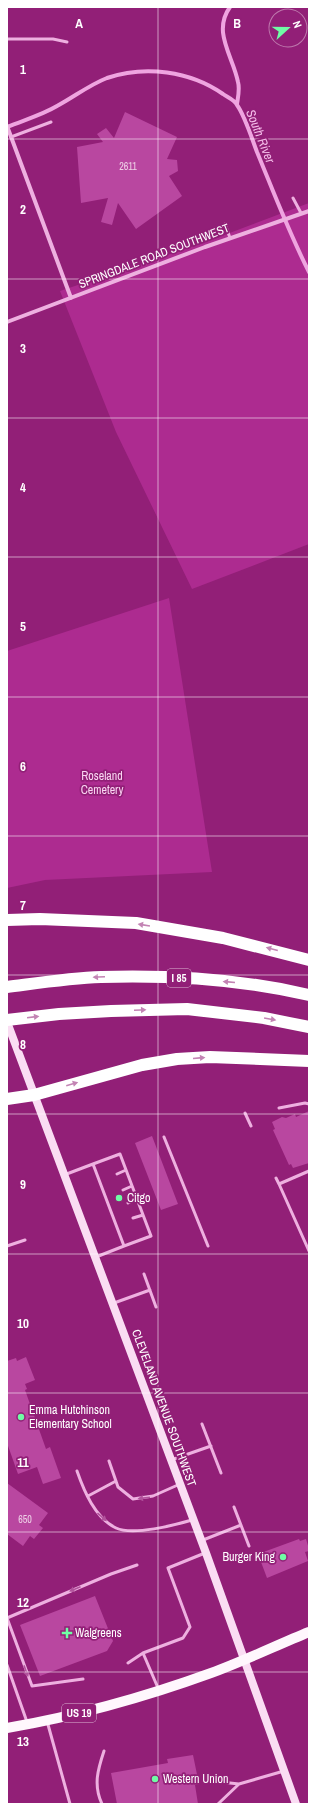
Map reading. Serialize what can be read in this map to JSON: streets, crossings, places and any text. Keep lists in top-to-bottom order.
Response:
{
  "streets": {
    "highway": ["I 85"],
    "main road": ["CLEVELAND AVENUE SOUTHWEST", "US 19"],
    "street": ["SPRINGDALE ROAD SOUTHWEST"]
  },
  "crossings": [
    ["CLEVELAND AVENUE SOUTHWEST", "US 19"]
  ],
  "water": ["South River"],
  "parks": ["Roseland Cemetery"],
  "places": {
    "other": [
      "Citgo",
      "Emma Hutchinson Elementary School",
      "Burger King",
      "Western Union"
    ],
    "health": ["Walgreens"]
  },
  "house_numbers": ["2611", "650"],
  "north": "right",
  "grid": {
    "columns": ["A", "B"],
    "rows": [
      "1",
      "2",
      "3",
      "4",
      "5",
      "6",
      "7",
      "8",
      "9",
      "10",
      "11",
      "12",
      "13"
    ]
  }
}
